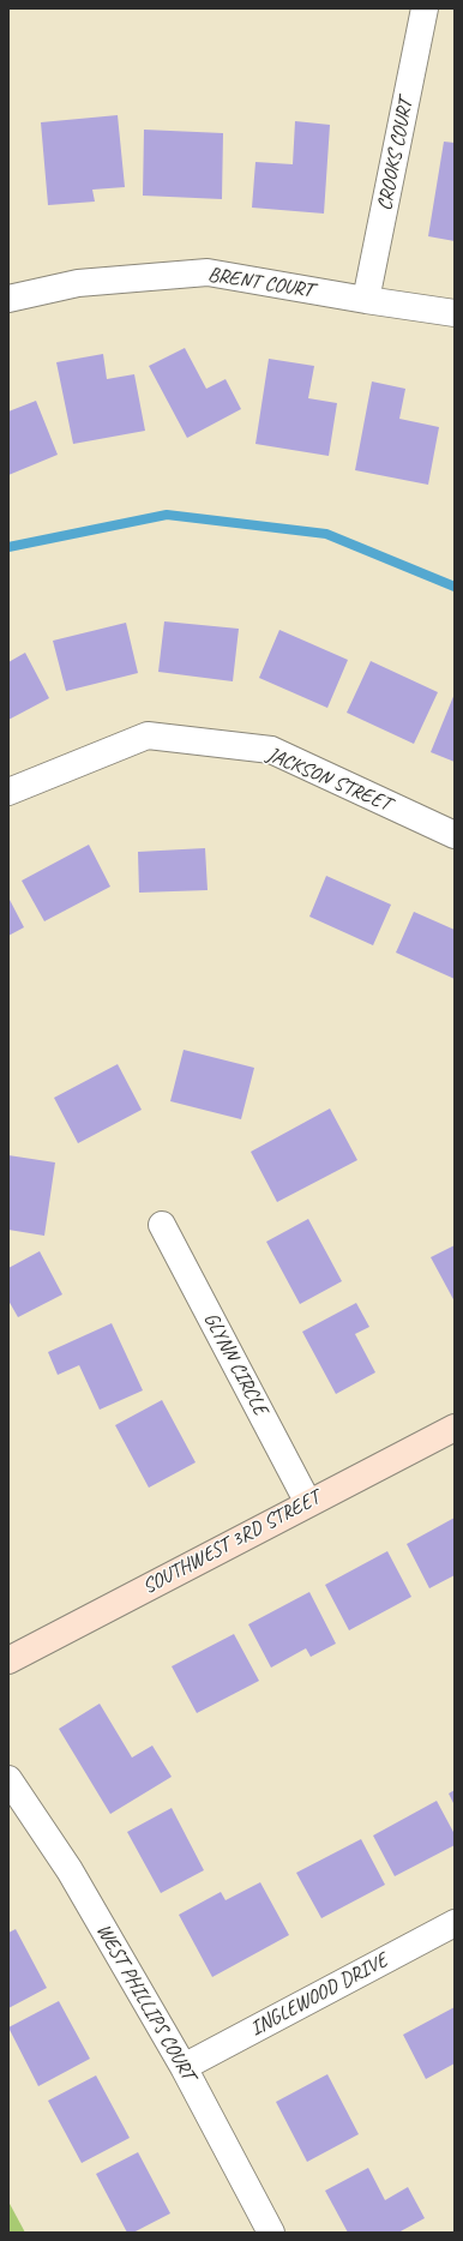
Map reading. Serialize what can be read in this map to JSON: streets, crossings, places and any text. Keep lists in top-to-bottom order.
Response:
{
  "streets": {
    "street": [
      "CROOKS COURT",
      "BRENT COURT",
      "JACKSON STREET",
      "GLYNN CIRCLE",
      "SOUTHWEST 3RD STREET",
      "INGLEWOOD DRIVE",
      "WEST PHILLIPS COURT"
    ]
  },
  "crossings": [
    ["CROOKS COURT", "BRENT COURT"],
    ["GLYNN CIRCLE", "SOUTHWEST 3RD STREET"],
    ["INGLEWOOD DRIVE", "WEST PHILLIPS COURT"]
  ]
}
